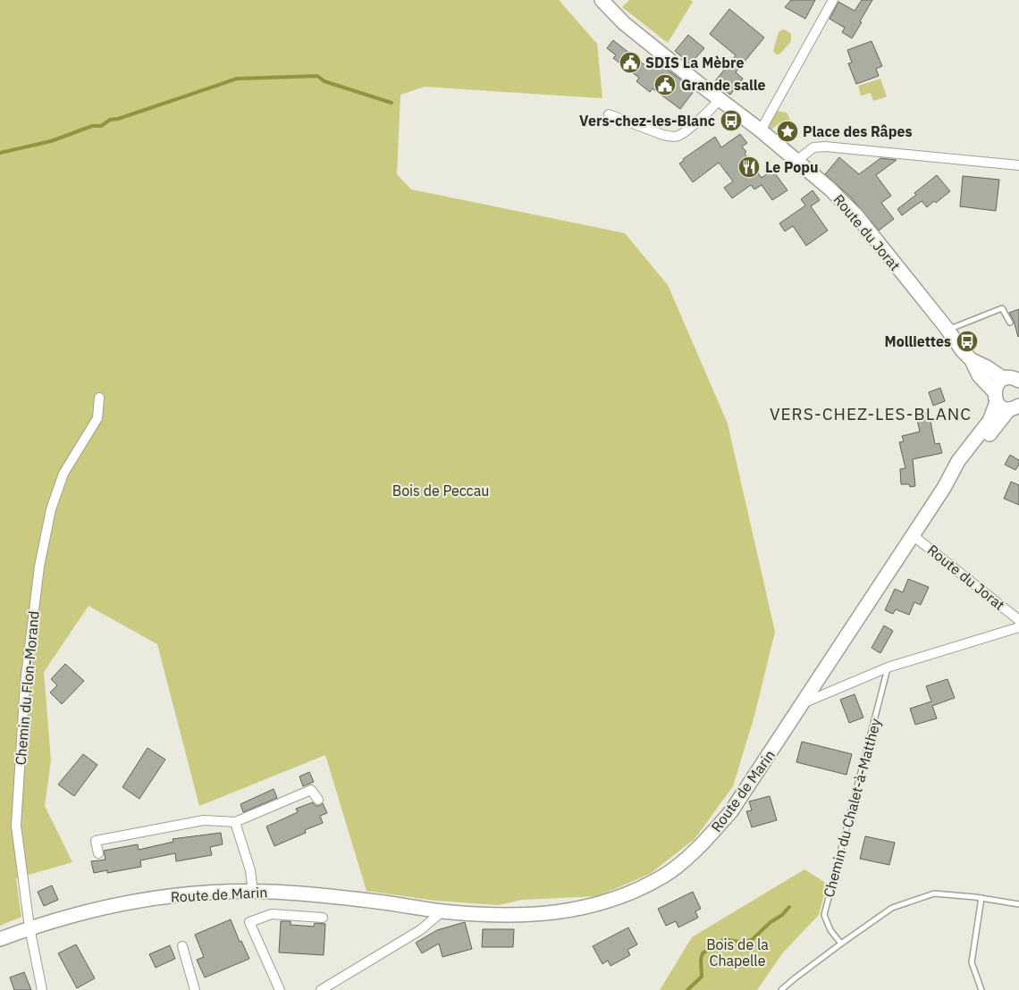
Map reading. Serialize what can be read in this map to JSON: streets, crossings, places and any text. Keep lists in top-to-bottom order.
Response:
{
  "streets": {
    "main road": ["Route du Jorat", "Route de Marin"],
    "street": ["Chemin du Flon-Morand"],
    "lane": ["Chemin du Chalet-à-Matthey"]
  },
  "crossings": [
    ["Route du Jorat", "Route de Marin"],
    ["Chemin du Flon-Morand", "Route de Marin"]
  ],
  "districts": ["VERS-CHEZ-LES-BLANC"],
  "parks": ["Bois de Peccau", "Bois de la Chapelle"],
  "places": {
    "public building": ["SDIS La Mèbre", "Grande salle"],
    "bus stop": ["Vers-chez-les-Blanc", "Molliettes"],
    "place": ["Place des Râpes"],
    "restaurant": ["Le Popu"]
  }
}
